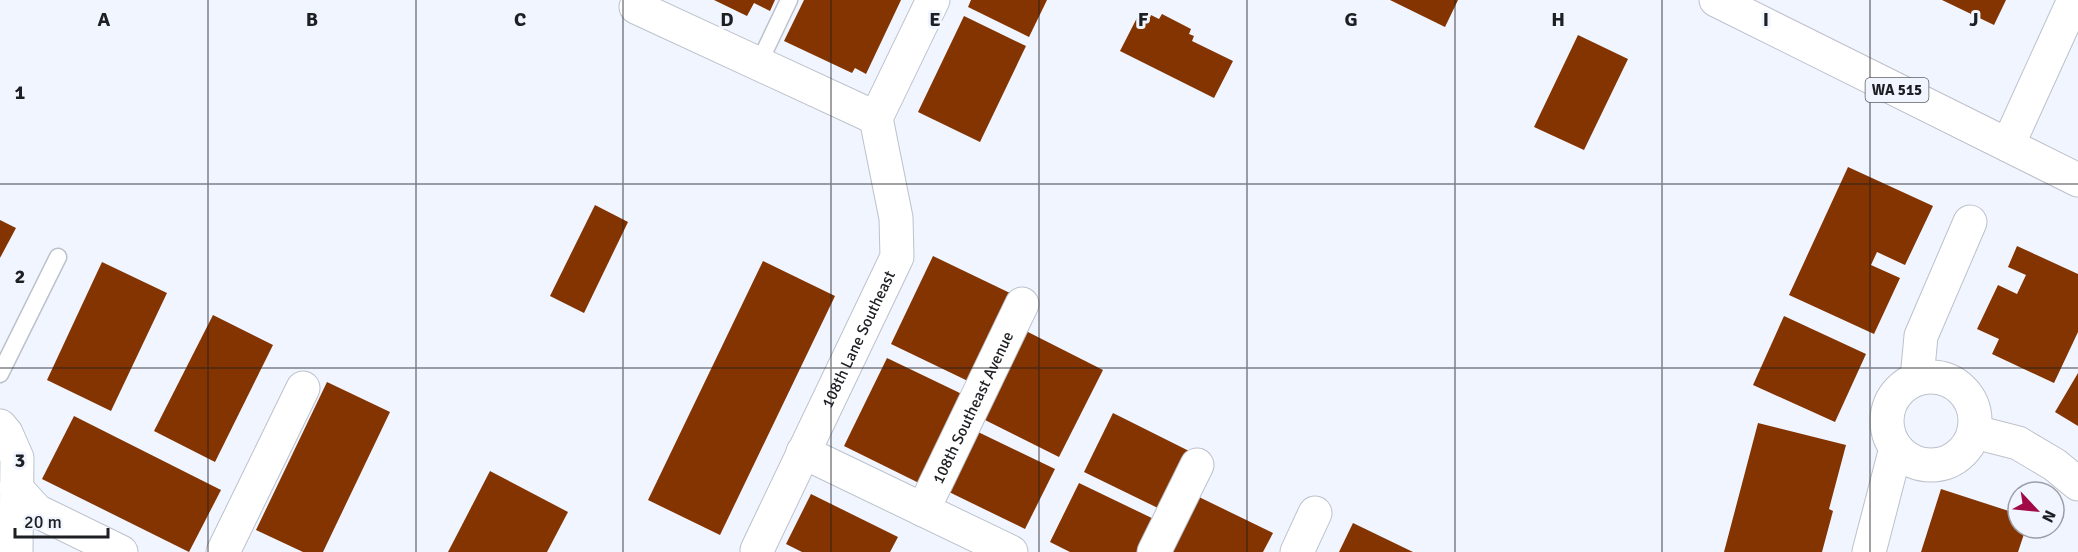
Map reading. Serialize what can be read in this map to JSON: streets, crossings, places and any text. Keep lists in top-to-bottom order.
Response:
{
  "streets": {
    "street": ["WA 515", "108th Lane Southeast", "108th Southeast Avenue"]
  },
  "scale_bar": "20 m",
  "north": "bottom right",
  "grid": {
    "columns": [
      "A",
      "B",
      "C",
      "D",
      "E",
      "F",
      "G",
      "H",
      "I",
      "J"
    ],
    "rows": ["1", "2", "3"]
  }
}
